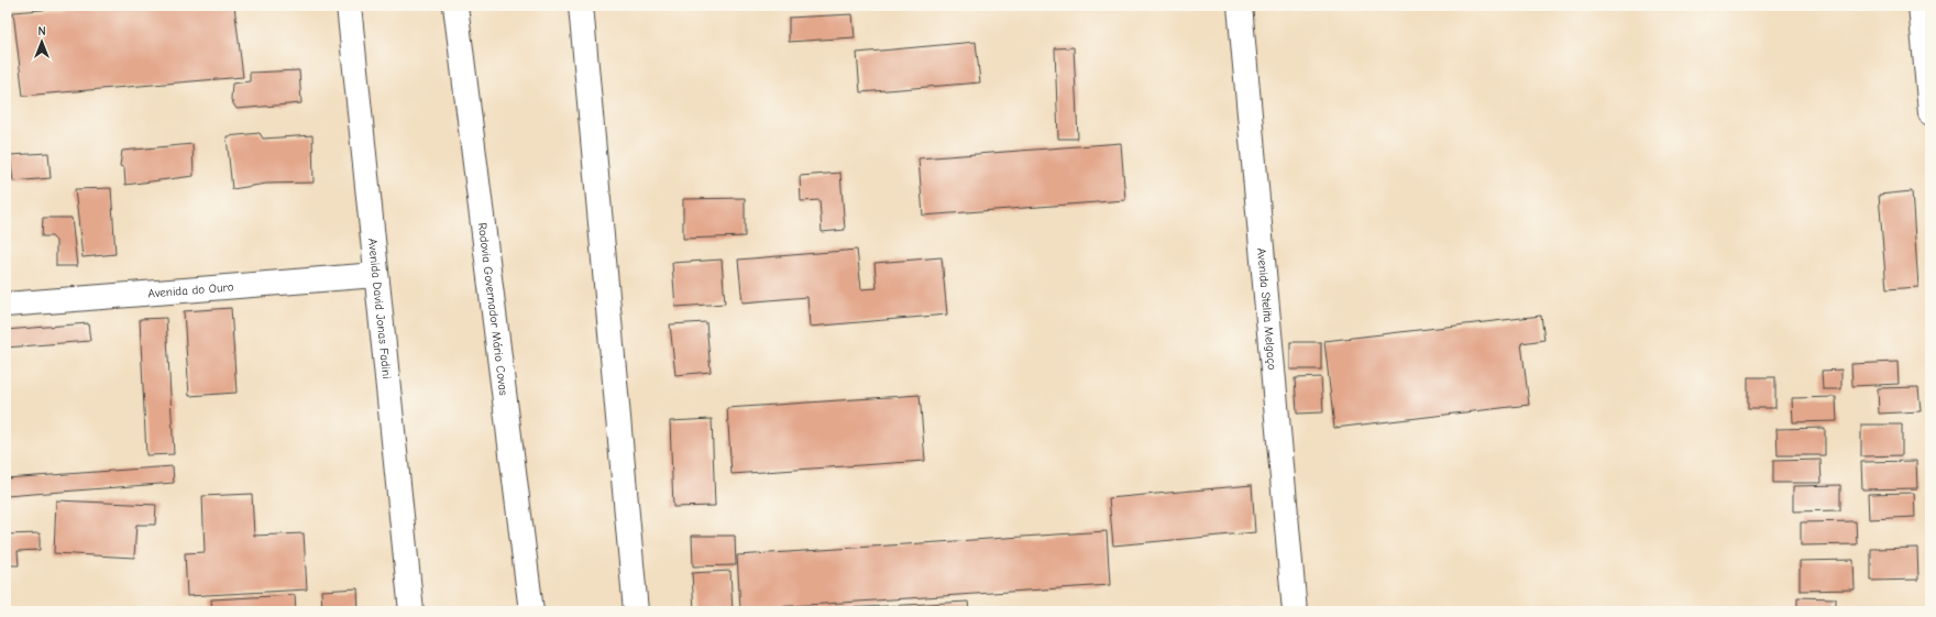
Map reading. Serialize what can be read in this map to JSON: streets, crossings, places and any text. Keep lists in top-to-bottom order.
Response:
{
  "streets": {
    "main road": [
      "Avenida do Ouro",
      "Avenida David Jonas Fadini",
      "Rodovia Governador Mário Covas",
      "Avenida Stelita Melgaço"
    ]
  },
  "crossings": [
    ["Avenida do Ouro", "Avenida David Jonas Fadini"]
  ],
  "north": "top"
}
